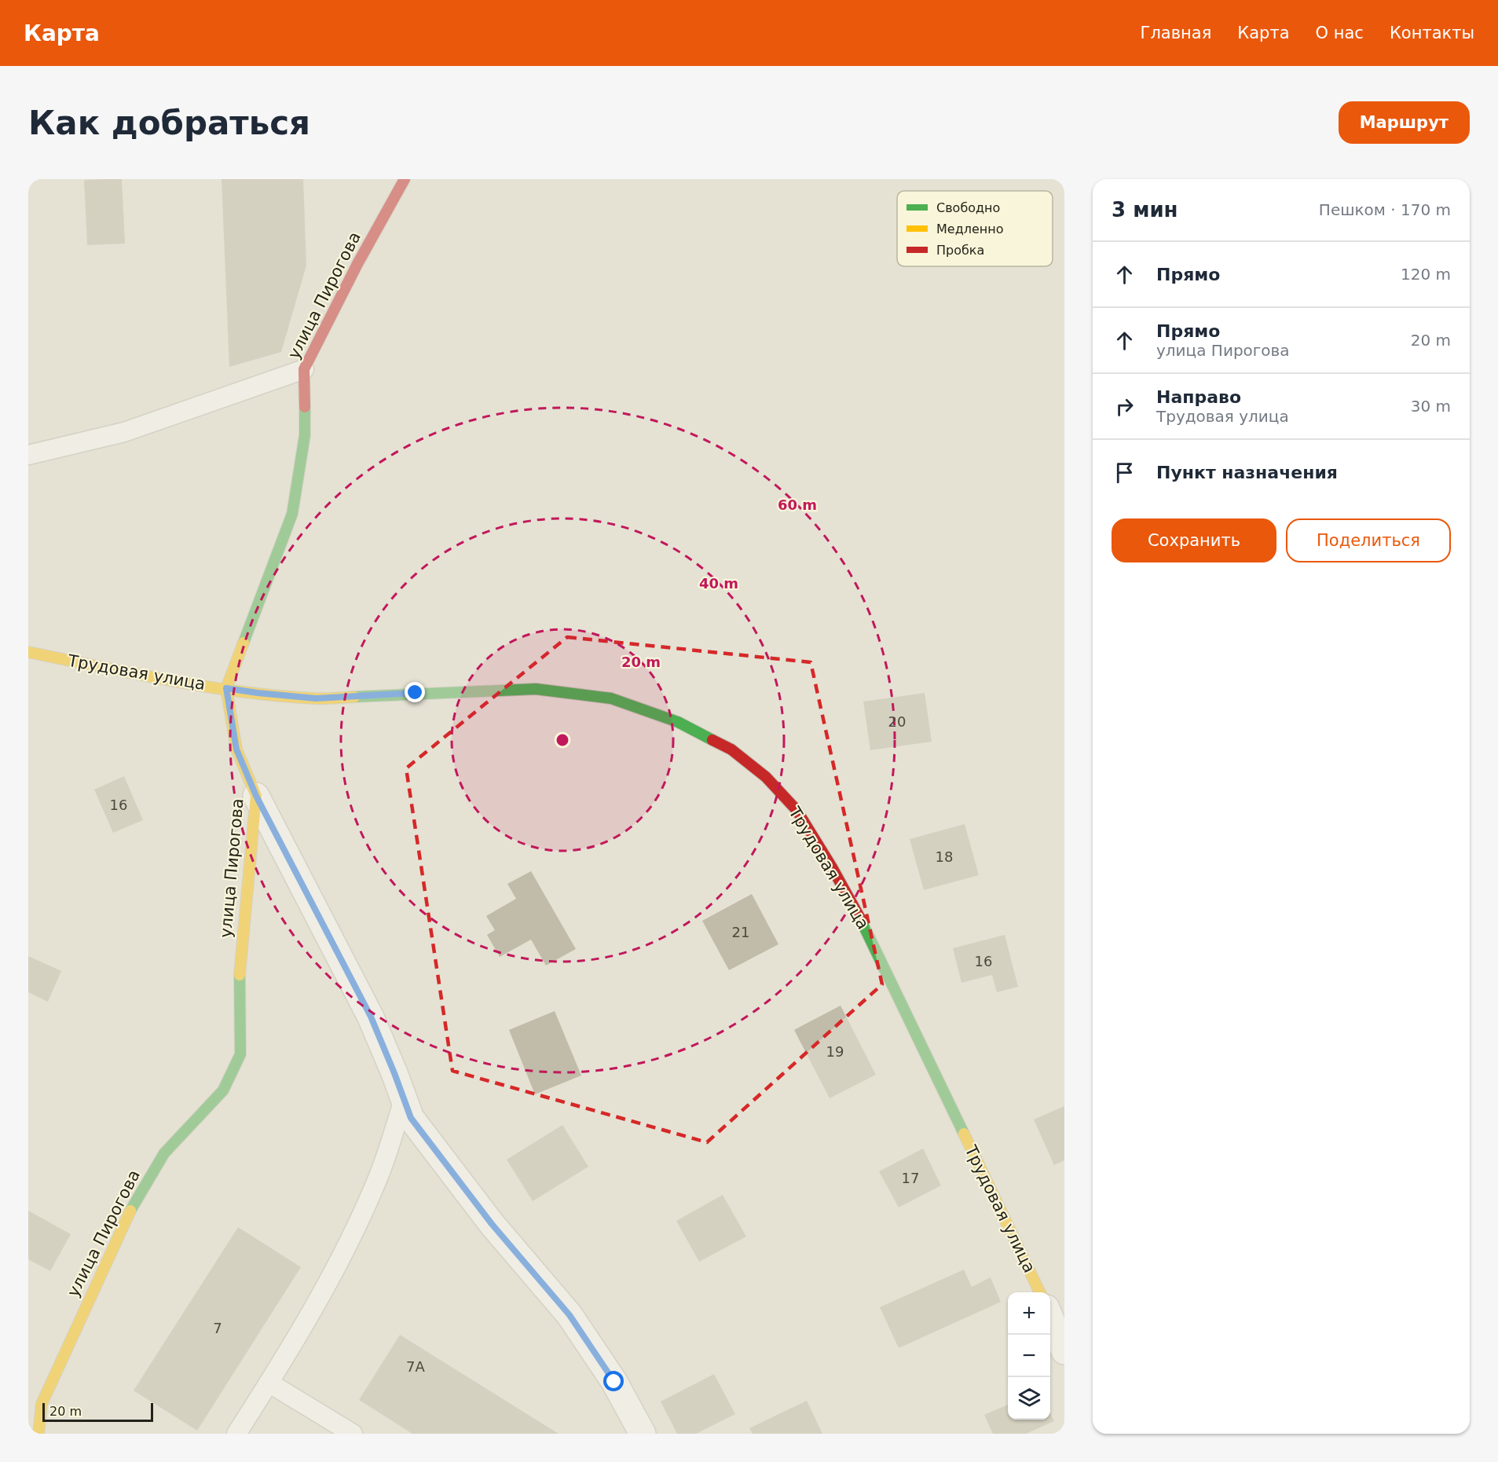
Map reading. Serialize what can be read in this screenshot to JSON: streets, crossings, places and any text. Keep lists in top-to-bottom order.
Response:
{
  "streets": {
    "street": ["улица Пирогова", "Трудовая улица"]
  },
  "crossings": [
    ["улица Пирогова", "Трудовая улица"]
  ],
  "house_numbers": [
    "20",
    "16",
    "18",
    "21",
    "16",
    "19",
    "17",
    "7",
    "7А"
  ],
  "legend": ["Свободно", "Медленно", "Пробка"],
  "scale_bar": "20 m",
  "page": {
    "header": "Карта",
    "nav": [
      "Главная",
      "Карта",
      "О нас",
      "Контакты"
    ],
    "buttons": [
      "Маршрут",
      ["Сохранить", "Поделиться"]
    ],
    "title": "Как добраться",
    "heading": ["3 мин", "Пешком · 170 m"],
    "list": [
      ["Прямо", "120 m"],
      ["Прямо", "улица Пирогова", "20 m"],
      ["Направо", "Трудовая улица", "30 m"],
      "Пункт назначения"
    ],
    "map_buttons": ["+", "−"],
    "scale": "20 m"
  },
  "rings": ["60 m", "40 m", "20 m"]
}
